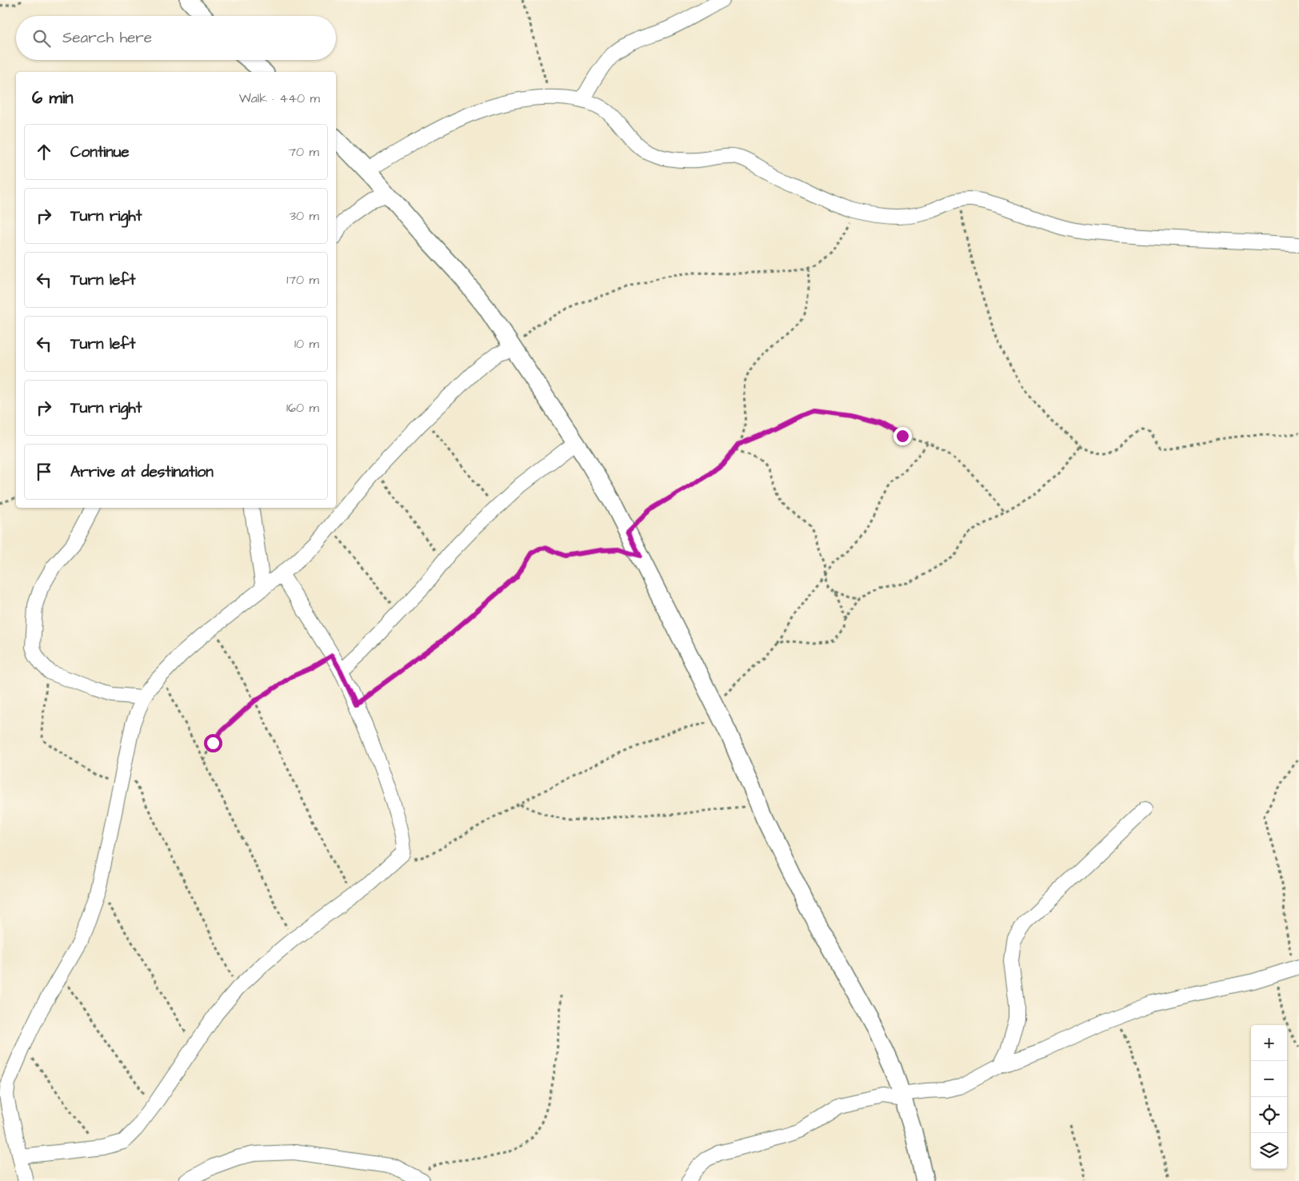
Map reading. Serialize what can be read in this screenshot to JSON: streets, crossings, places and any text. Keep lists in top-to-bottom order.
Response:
{
  "page": {
    "search": "Search here",
    "heading": ["6 min", "Walk · 440 m"],
    "list": [
      ["Continue", "70 m"],
      ["Turn right", "30 m"],
      ["Turn left", "170 m"],
      ["Turn left", "10 m"],
      ["Turn right", "160 m"],
      "Arrive at destination"
    ],
    "map_buttons": ["+", "−"]
  }
}
